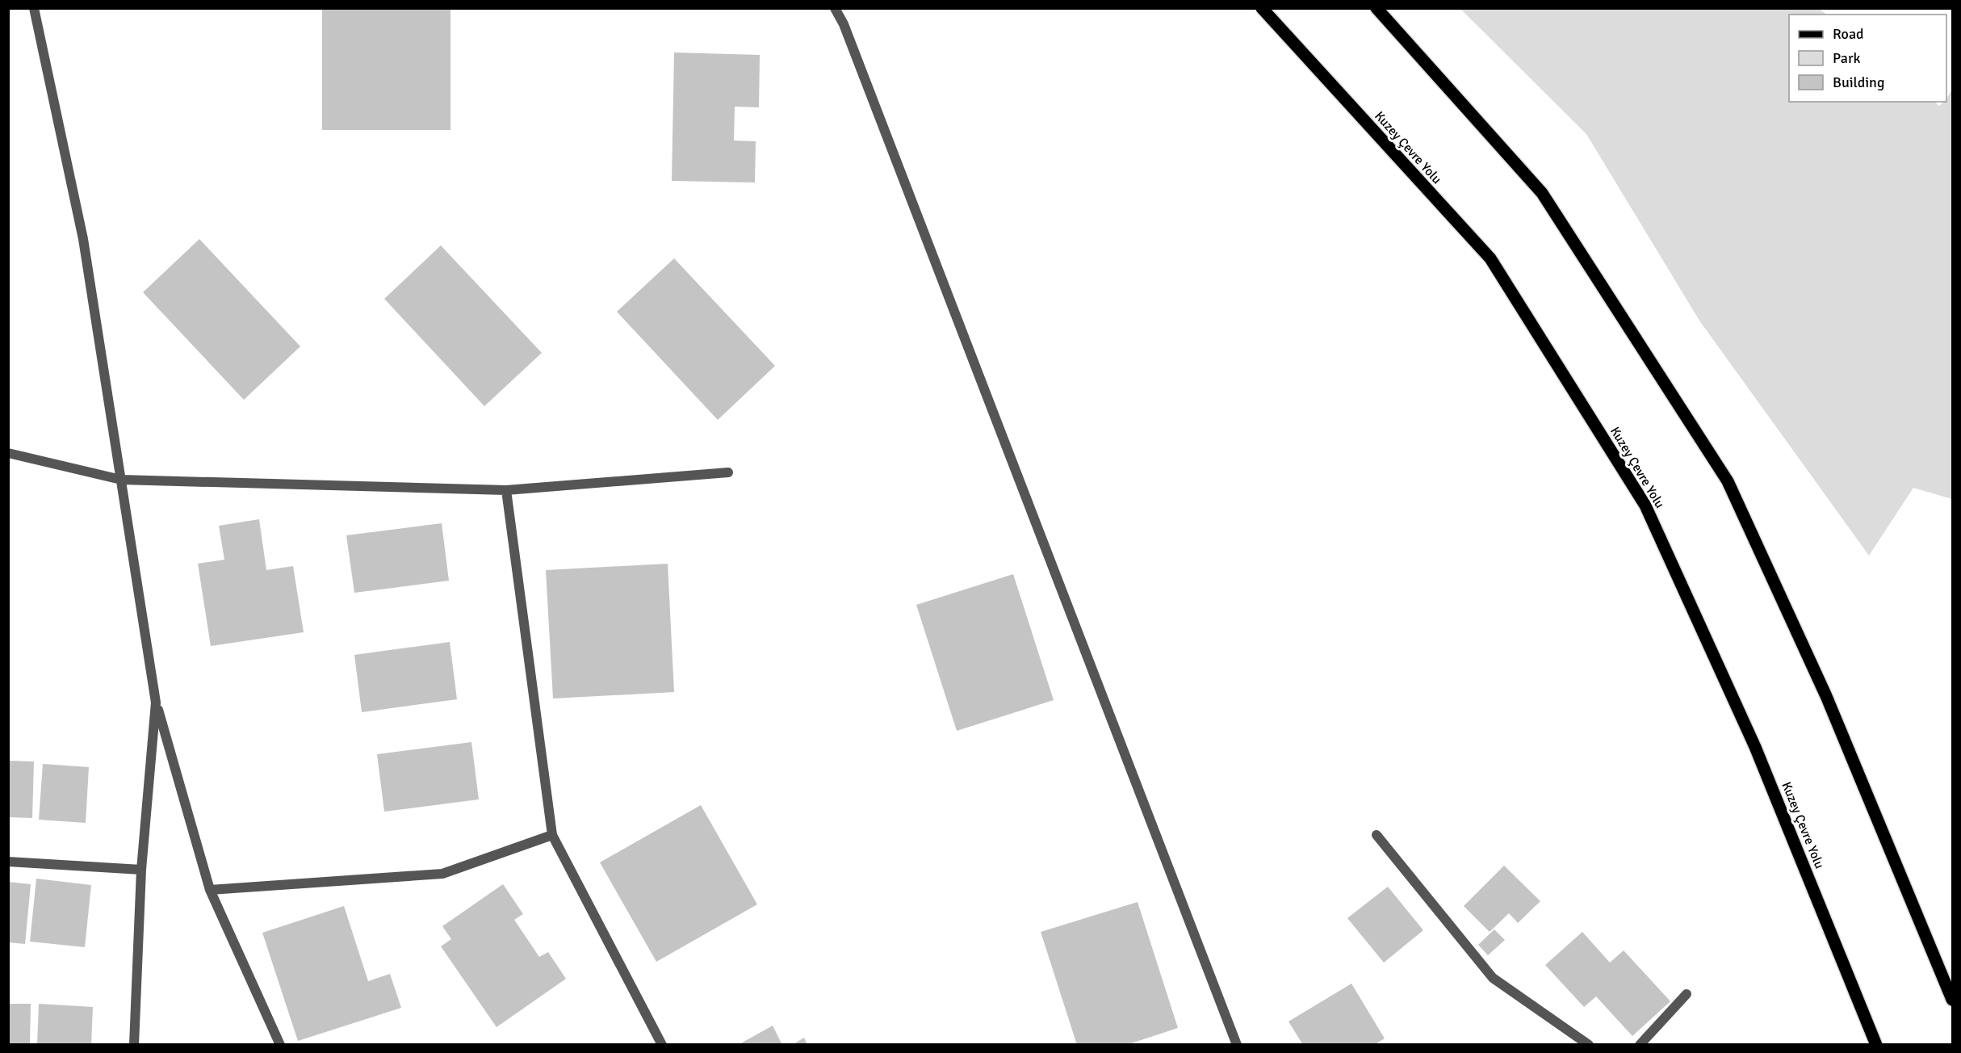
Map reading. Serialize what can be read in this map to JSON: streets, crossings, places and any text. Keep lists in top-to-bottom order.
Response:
{
  "streets": {
    "main road": ["Kuzey Çevre Yolu"]
  },
  "legend": ["Road", "Park", "Building"]
}
